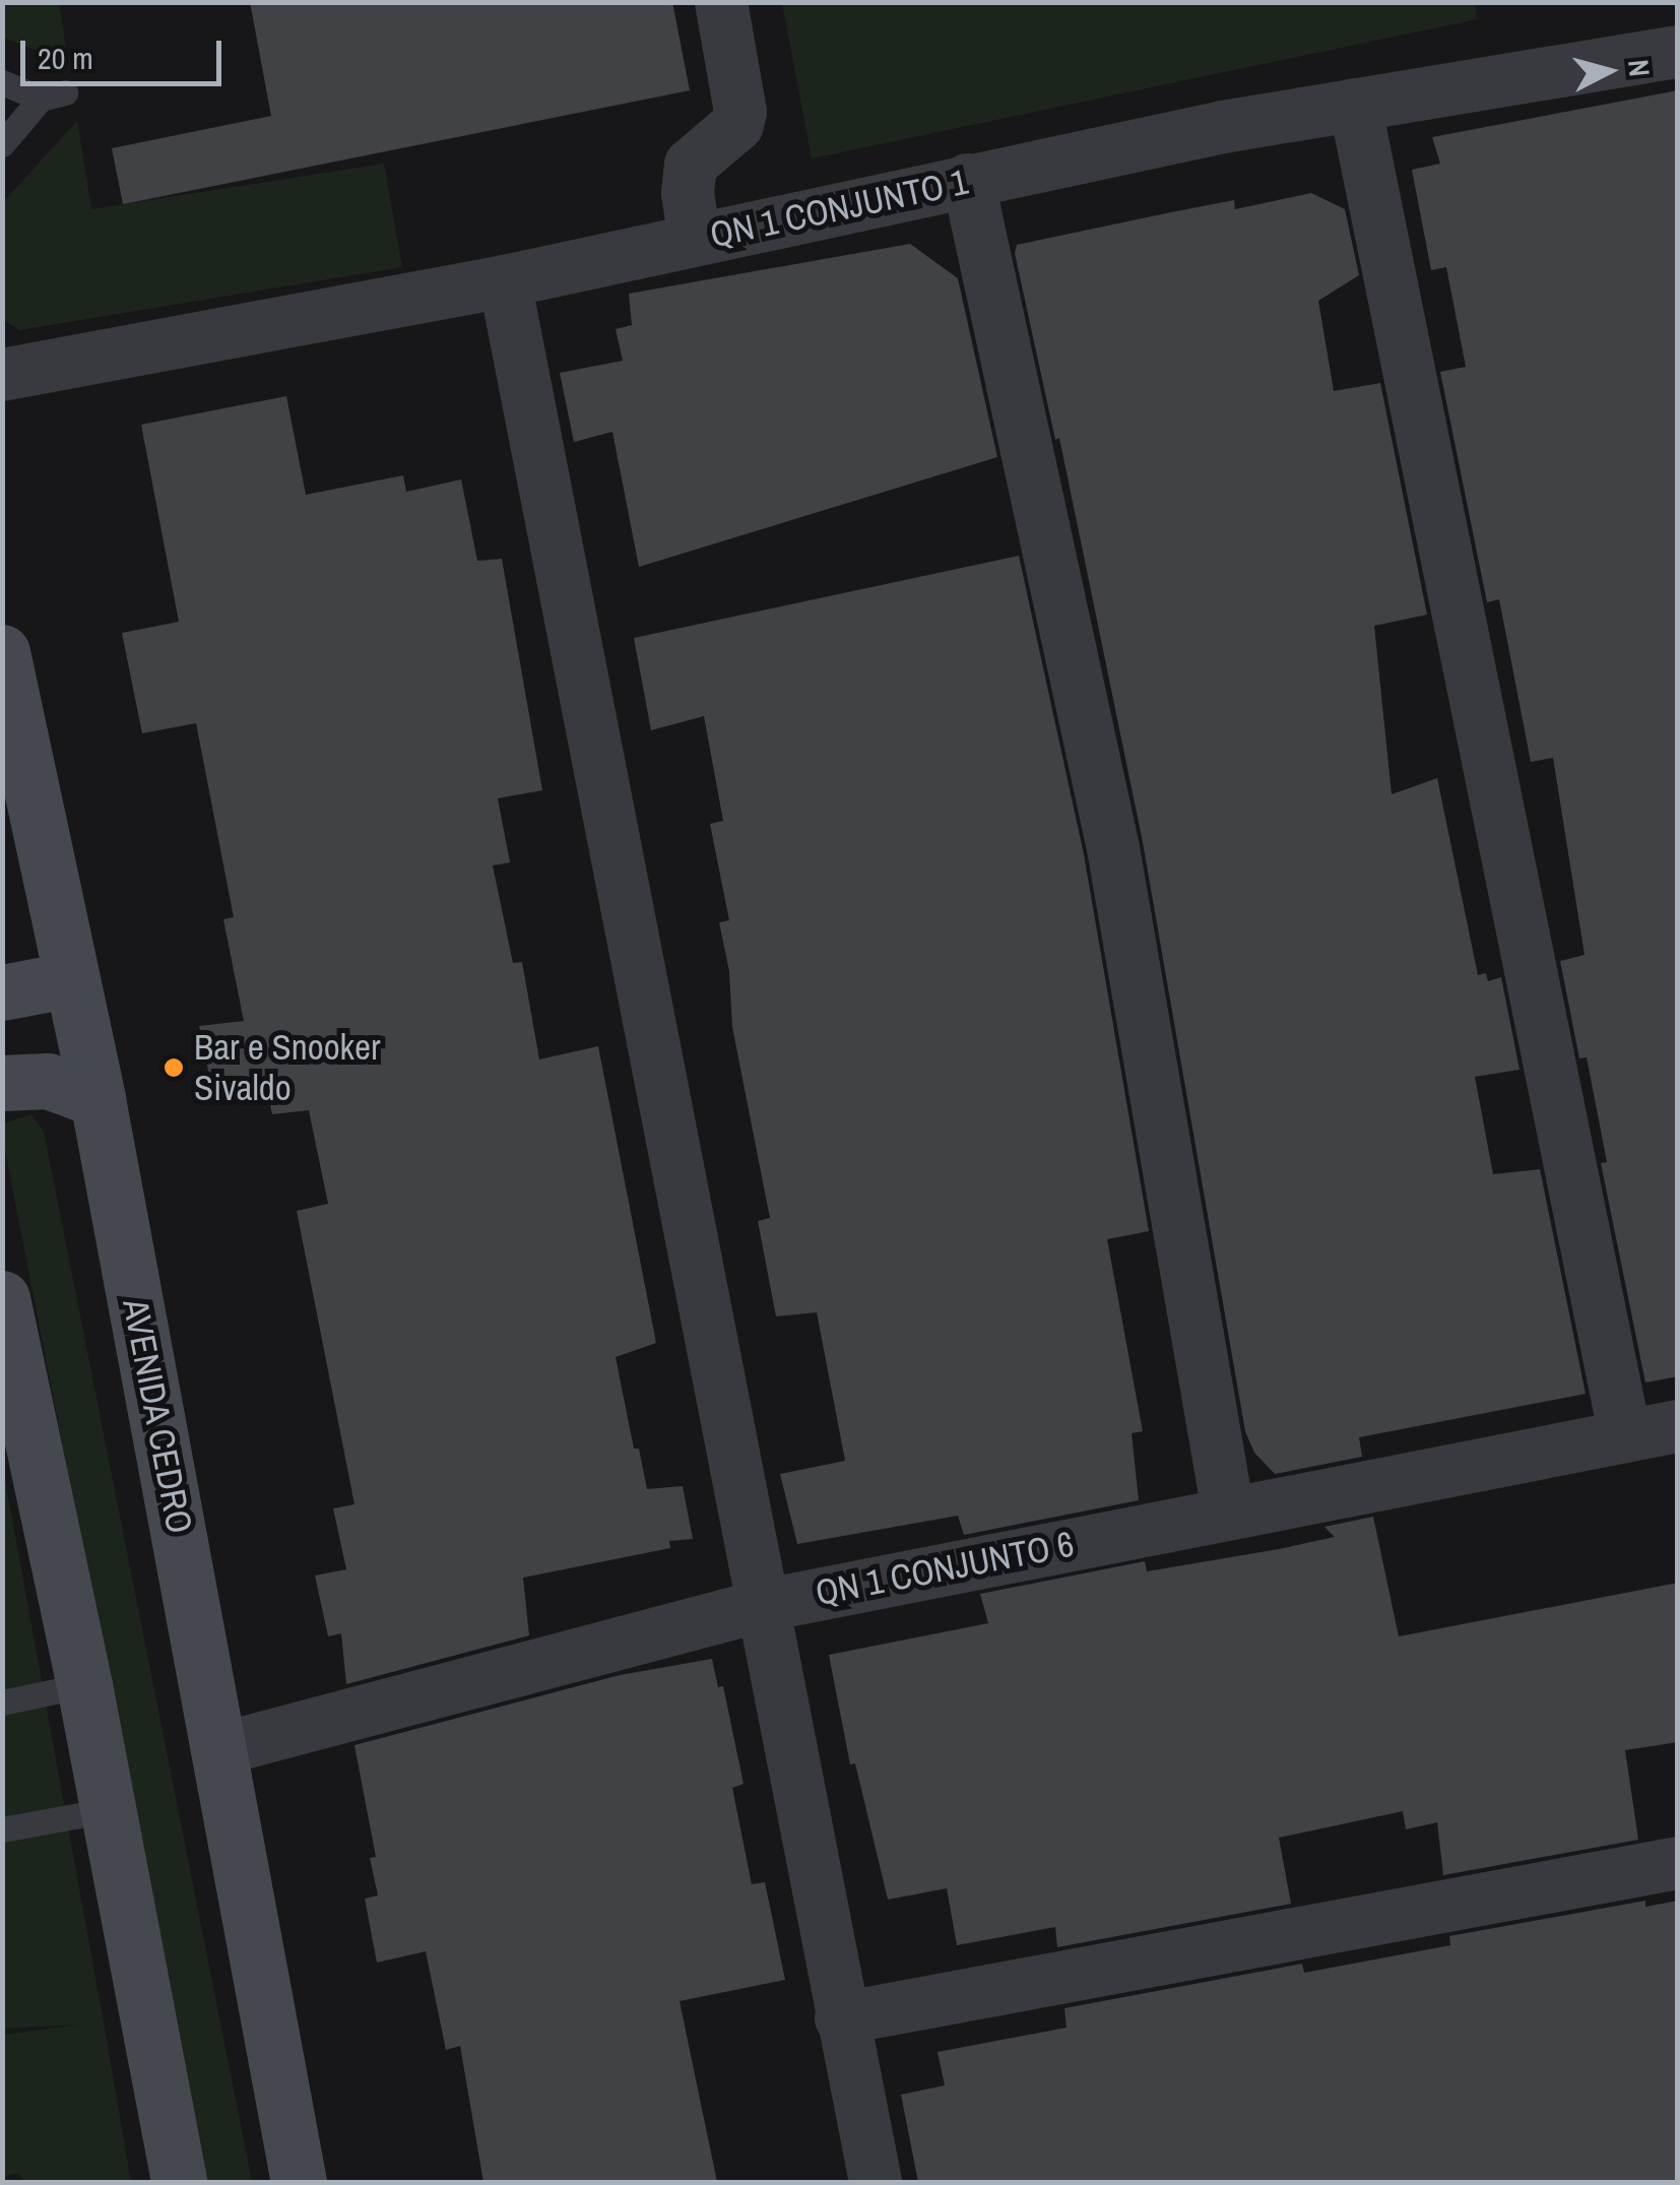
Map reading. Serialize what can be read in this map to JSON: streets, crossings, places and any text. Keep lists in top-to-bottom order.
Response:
{
  "streets": {
    "street": ["QN 1 CONJUNTO 1", "AVENIDA CEDRO", "QN 1 CONJUNTO 6"]
  },
  "crossings": [
    ["AVENIDA CEDRO", "QN 1 CONJUNTO 6"]
  ],
  "places": ["Bar e Snooker Sivaldo"],
  "scale_bar": "20 m",
  "north": "right"
}
